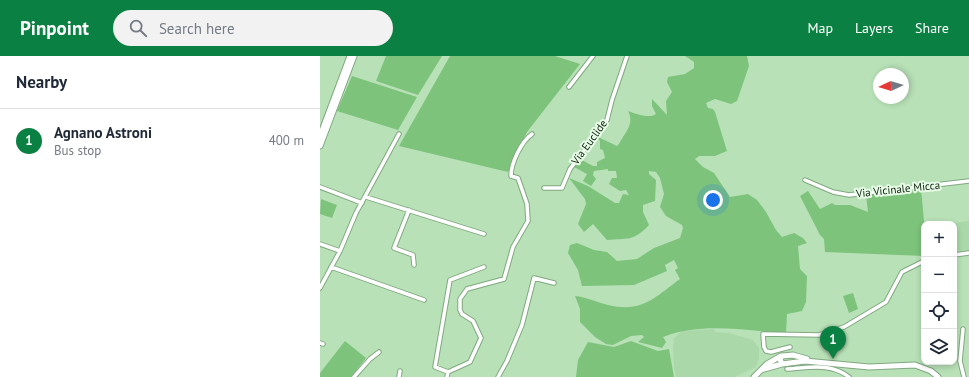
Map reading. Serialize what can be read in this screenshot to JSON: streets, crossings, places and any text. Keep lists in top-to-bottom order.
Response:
{
  "streets": {
    "street": ["Via Euclide", "Via Vicinale Micca"]
  },
  "north": "left",
  "page": {
    "header": "Pinpoint",
    "search": "Search here",
    "nav": ["Map", "Layers", "Share"],
    "heading": "Nearby",
    "list": [
      {
        "mark": "1",
        "name": "Agnano Astroni",
        "note": "Bus stop",
        "value": "400 m"
      }
    ],
    "map_buttons": ["+", "−"],
    "pins": "1"
  }
}
